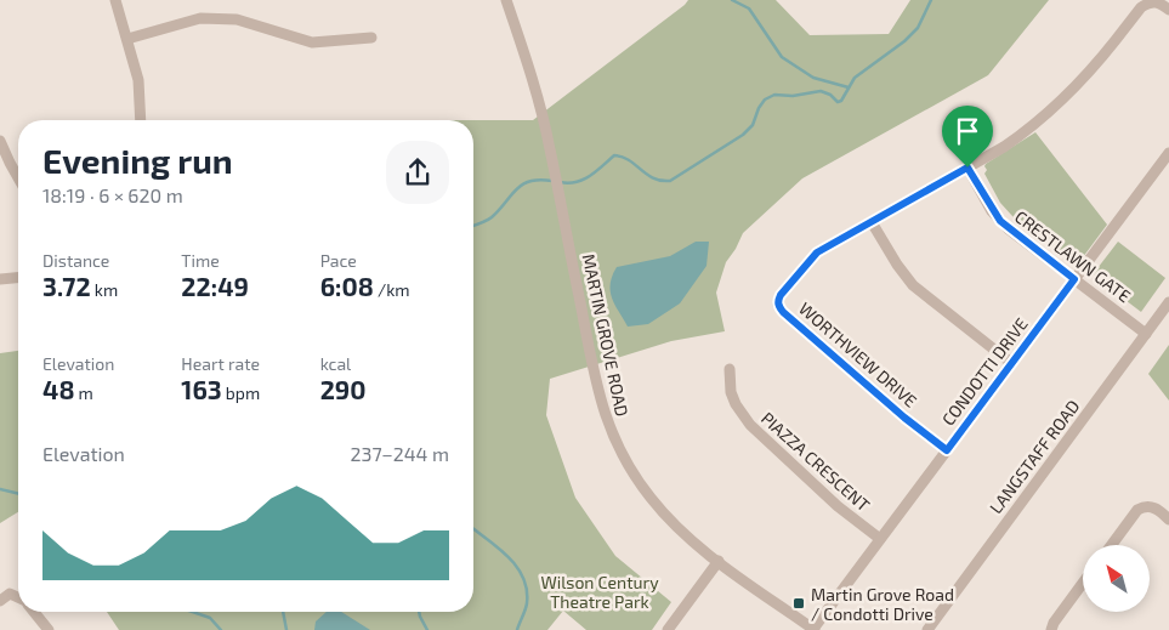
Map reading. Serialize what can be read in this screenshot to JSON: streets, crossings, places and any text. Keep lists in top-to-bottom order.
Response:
{
  "streets": {
    "street": [
      "CRESTLAWN GATE",
      "MARTIN GROVE ROAD",
      "WORTHVIEW DRIVE",
      "CONDOTTI DRIVE",
      "LANGSTAFF ROAD",
      "PIAZZA CRESCENT"
    ]
  },
  "crossings": [
    ["CRESTLAWN GATE", "WORTHVIEW DRIVE"],
    ["CRESTLAWN GATE", "CONDOTTI DRIVE"],
    ["CRESTLAWN GATE", "LANGSTAFF ROAD"],
    ["MARTIN GROVE ROAD", "CONDOTTI DRIVE"],
    ["WORTHVIEW DRIVE", "CONDOTTI DRIVE"],
    ["CONDOTTI DRIVE", "PIAZZA CRESCENT"]
  ],
  "parks": ["Wilson Century Theatre Park"],
  "places": {
    "transit": ["Martin Grove Road / Condotti Drive"]
  },
  "north": "top left",
  "page": {
    "heading": ["Evening run", "18:19 · 6 × 620 m"],
    "stats": [
      ["Distance", "3.72 km"],
      ["Time", "22:49"],
      ["Pace", "6:08 /km"],
      ["Elevation", "48 m"],
      ["Heart rate", "163 bpm"],
      ["kcal", "290"]
    ],
    "chart": ["Elevation", "237–244 m"]
  }
}
